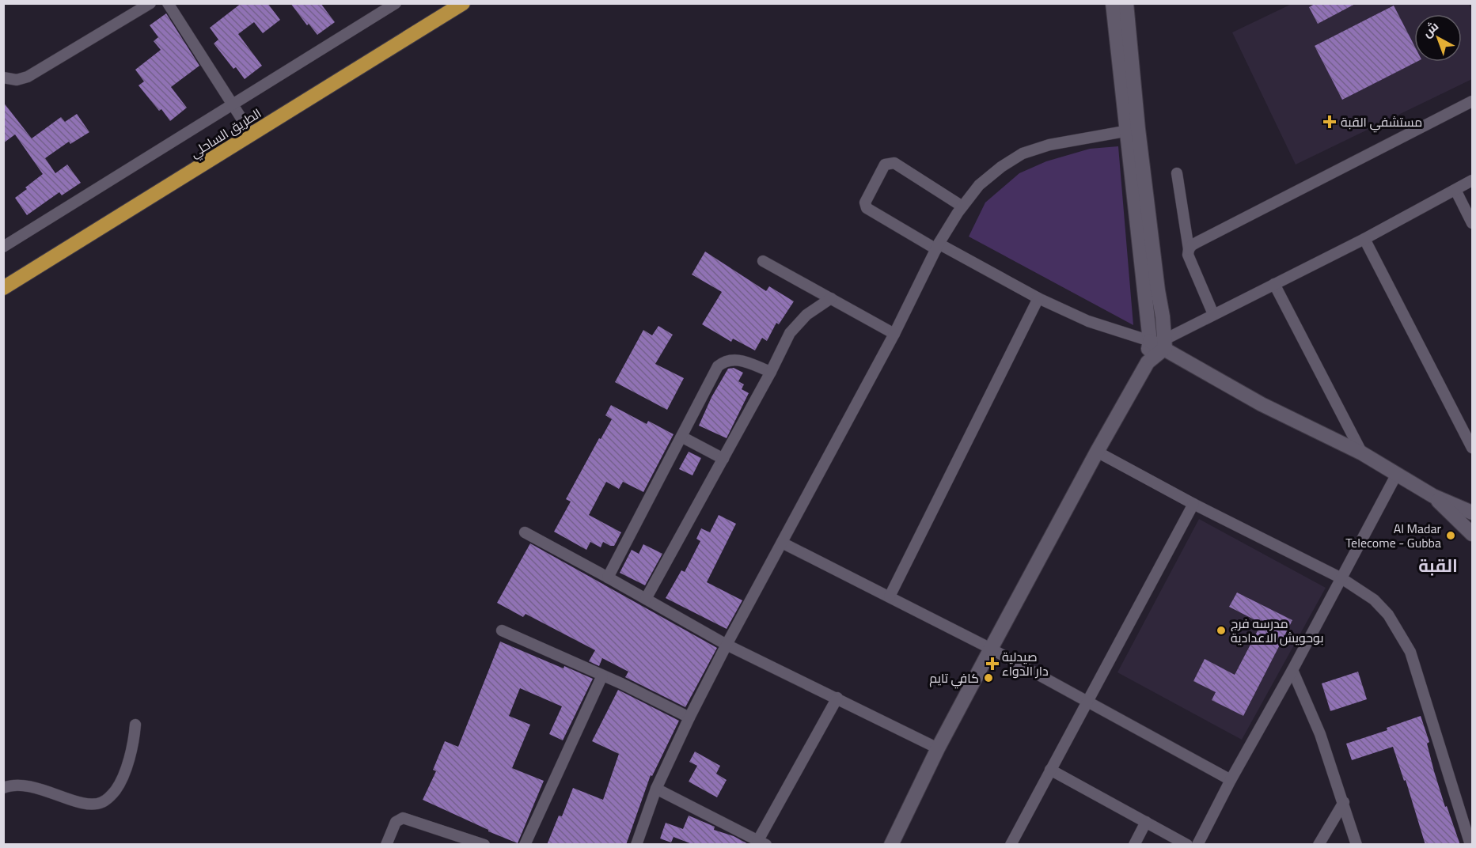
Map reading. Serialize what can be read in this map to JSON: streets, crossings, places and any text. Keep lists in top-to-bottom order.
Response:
{
  "streets": {
    "highway": ["الطريق الساحلي"]
  },
  "districts": ["القبة"],
  "places": {
    "health": ["مستشفي القبة", "صيدلية دار الدواء"],
    "other": ["Al Madar Telecome - Gubba", "مدرسه فرج بوحويش الاعدادية", "كافي تايم"]
  },
  "north": "top left"
}
